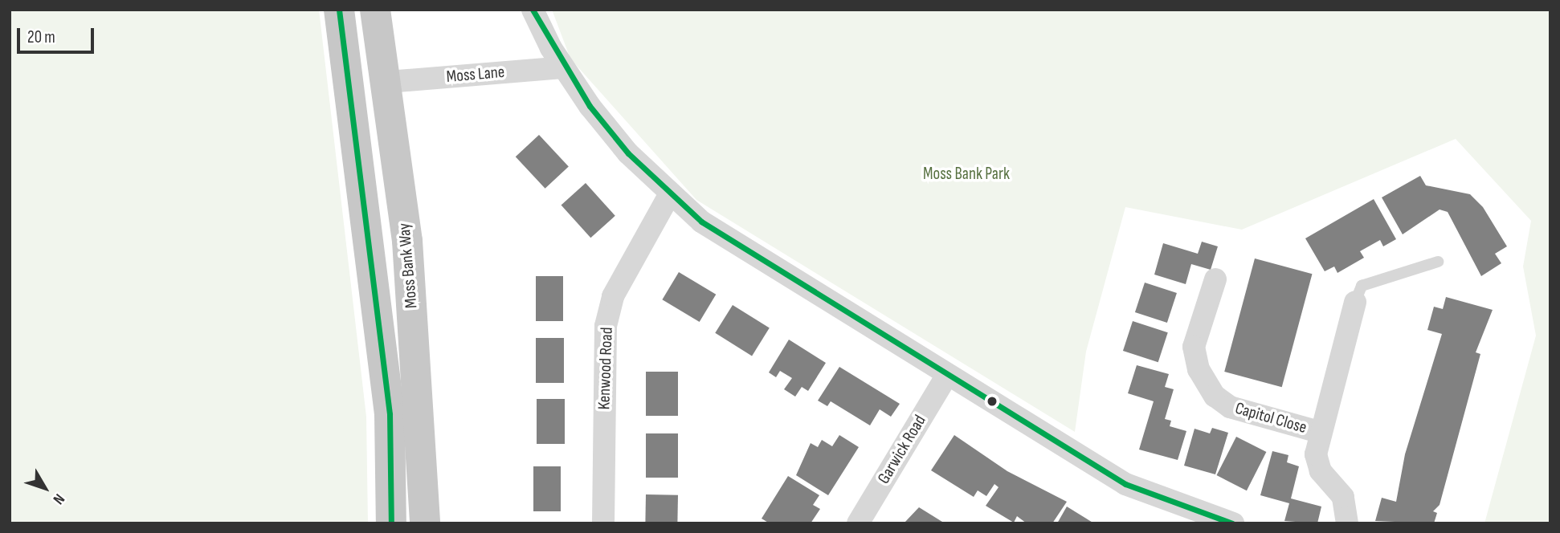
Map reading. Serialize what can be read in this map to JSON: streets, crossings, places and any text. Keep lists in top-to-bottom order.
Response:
{
  "streets": {
    "highway": ["Moss Bank Way"],
    "street": [
      "Moss Lane",
      "Kenwood Road",
      "Capitol Close",
      "Garwick Road"
    ]
  },
  "crossings": [
    ["Moss Lane", "Moss Bank Way"]
  ],
  "parks": ["Moss Bank Park"],
  "scale_bar": "20 m",
  "north": "bottom right"
}
